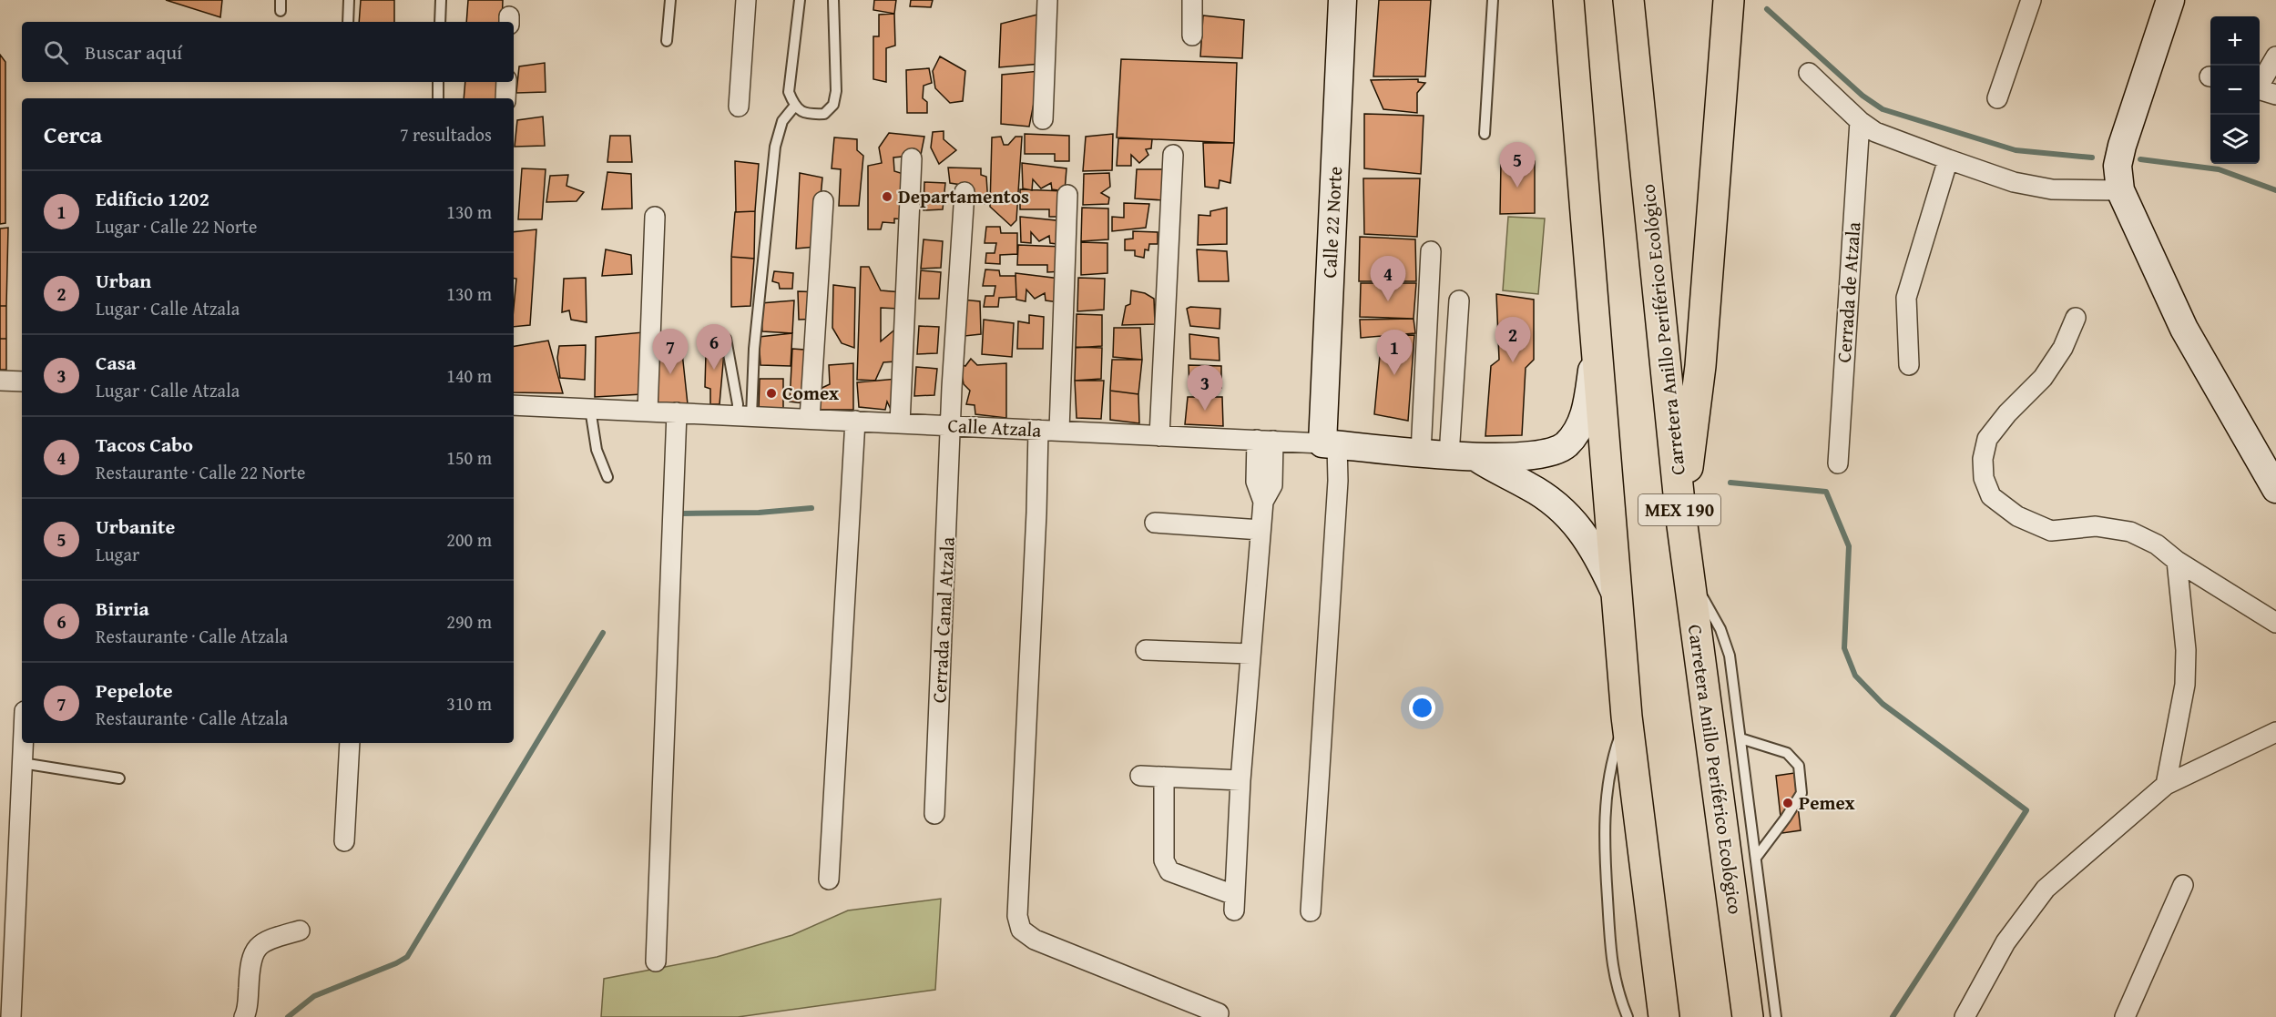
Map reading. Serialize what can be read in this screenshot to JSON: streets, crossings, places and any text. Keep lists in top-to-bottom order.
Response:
{
  "streets": {
    "highway": ["Carretera Anillo Periférico Ecológico", "MEX 190"],
    "street": [
      "Calle 22 Norte",
      "Cerrada de Atzala",
      "Calle Atzala",
      "Cerrada Canal Atzala"
    ]
  },
  "crossings": [
    ["Calle 22 Norte", "Calle Atzala"],
    ["Calle Atzala", "MEX 190"],
    ["Calle Atzala", "Cerrada Canal Atzala"]
  ],
  "places": ["Departamentos", "Comex", "Pemex"],
  "page": {
    "map_buttons": ["+", "−"],
    "search": "Buscar aquí",
    "heading": ["Cerca", "7 resultados"],
    "pins": [
      "5",
      "4",
      "2",
      "6",
      "7",
      "1",
      "3"
    ],
    "list": [
      {
        "mark": "1",
        "name": "Edificio 1202",
        "note": "Lugar · Calle 22 Norte",
        "value": "130 m"
      },
      {
        "mark": "2",
        "name": "Urban",
        "note": "Lugar · Calle Atzala",
        "value": "130 m"
      },
      {
        "mark": "3",
        "name": "Casa",
        "note": "Lugar · Calle Atzala",
        "value": "140 m"
      },
      {
        "mark": "4",
        "name": "Tacos Cabo",
        "note": "Restaurante · Calle 22 Norte",
        "value": "150 m"
      },
      {
        "mark": "5",
        "name": "Urbanite",
        "note": "Lugar",
        "value": "200 m"
      },
      {
        "mark": "6",
        "name": "Birria",
        "note": "Restaurante · Calle Atzala",
        "value": "290 m"
      },
      {
        "mark": "7",
        "name": "Pepelote",
        "note": "Restaurante · Calle Atzala",
        "value": "310 m"
      }
    ]
  }
}
